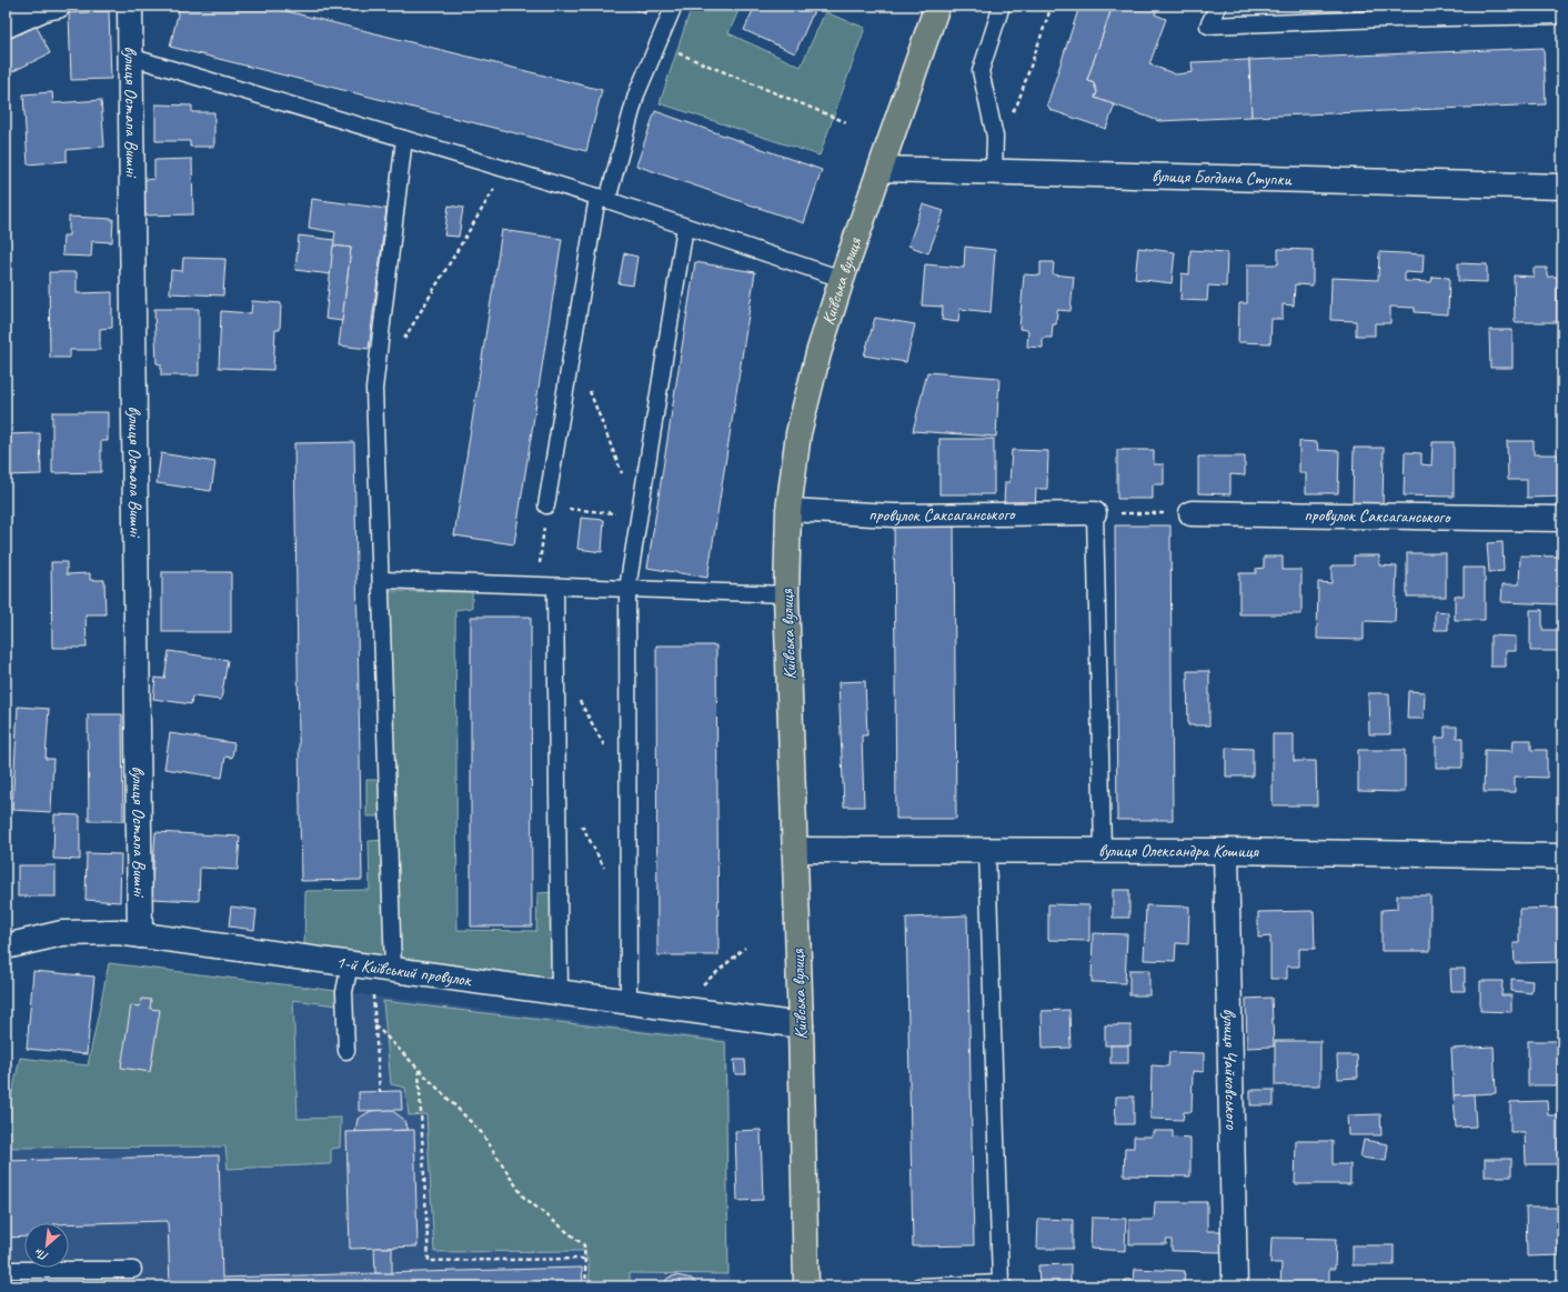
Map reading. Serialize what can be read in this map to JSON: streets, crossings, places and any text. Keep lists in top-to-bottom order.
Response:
{
  "streets": {
    "main road": ["Київська вулиця"],
    "street": [
      "вулиця Остапа Вишні",
      "вулиця Богдана Ступки",
      "провулок Саксаганського",
      "вулиця Олександра Кошиця",
      "1-й Київський провулок",
      "вулиця Чайковського"
    ]
  },
  "crossings": [
    ["вулиця Остапа Вишні", "1-й Київський провулок"],
    ["вулиця Богдана Ступки", "Київська вулиця"],
    ["Київська вулиця", "провулок Саксаганського"],
    ["Київська вулиця", "вулиця Олександра Кошиця"],
    ["Київська вулиця", "1-й Київський провулок"],
    ["вулиця Олександра Кошиця", "вулиця Чайковського"]
  ],
  "north": "bottom left"
}
